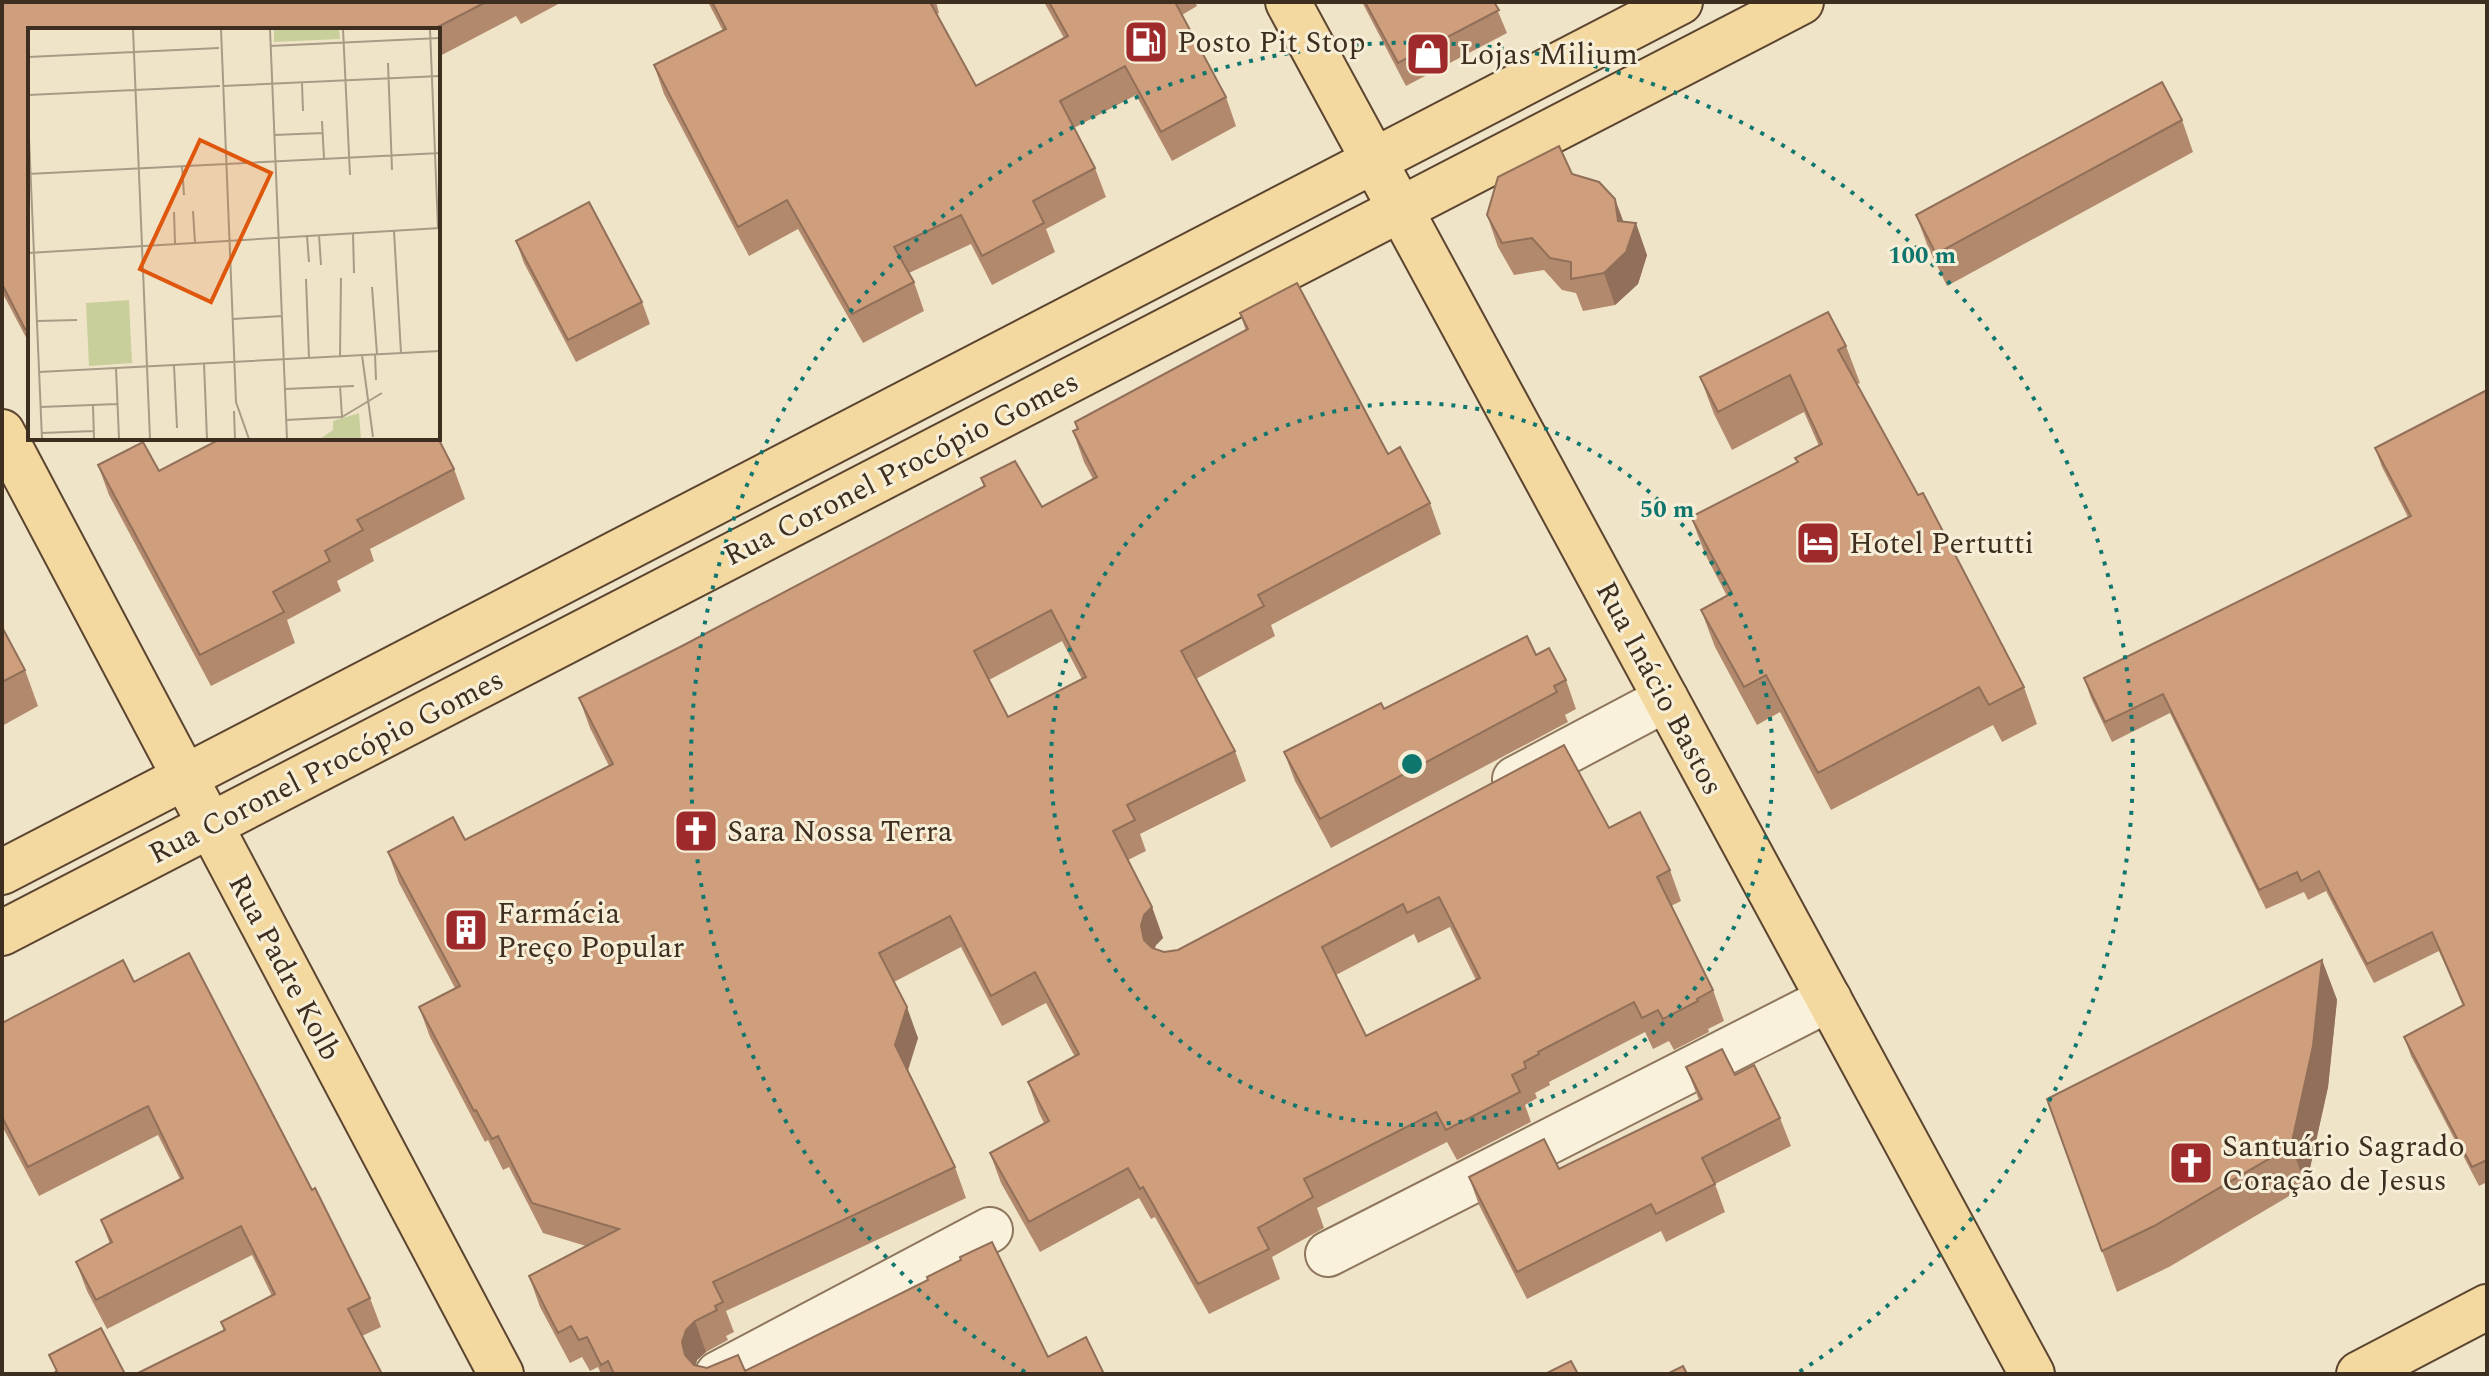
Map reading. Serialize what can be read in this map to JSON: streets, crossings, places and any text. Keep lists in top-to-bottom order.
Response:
{
  "streets": {
    "main road": ["Rua Coronel Procópio Gomes", "Rua Inácio Bastos", "Rua Padre Kolb"]
  },
  "crossings": [
    ["Rua Coronel Procópio Gomes", "Rua Inácio Bastos"],
    ["Rua Coronel Procópio Gomes", "Rua Padre Kolb"]
  ],
  "places": {
    "fuel station": ["Posto Pit Stop"],
    "shop": ["Lojas Milium"],
    "hotel": ["Hotel Pertutti"],
    "church": ["Sara Nossa Terra", "Santuário Sagrado Coração de Jesus"],
    "building": ["Farmácia Preço Popular"]
  },
  "rings": ["100 m", "50 m"]
}
